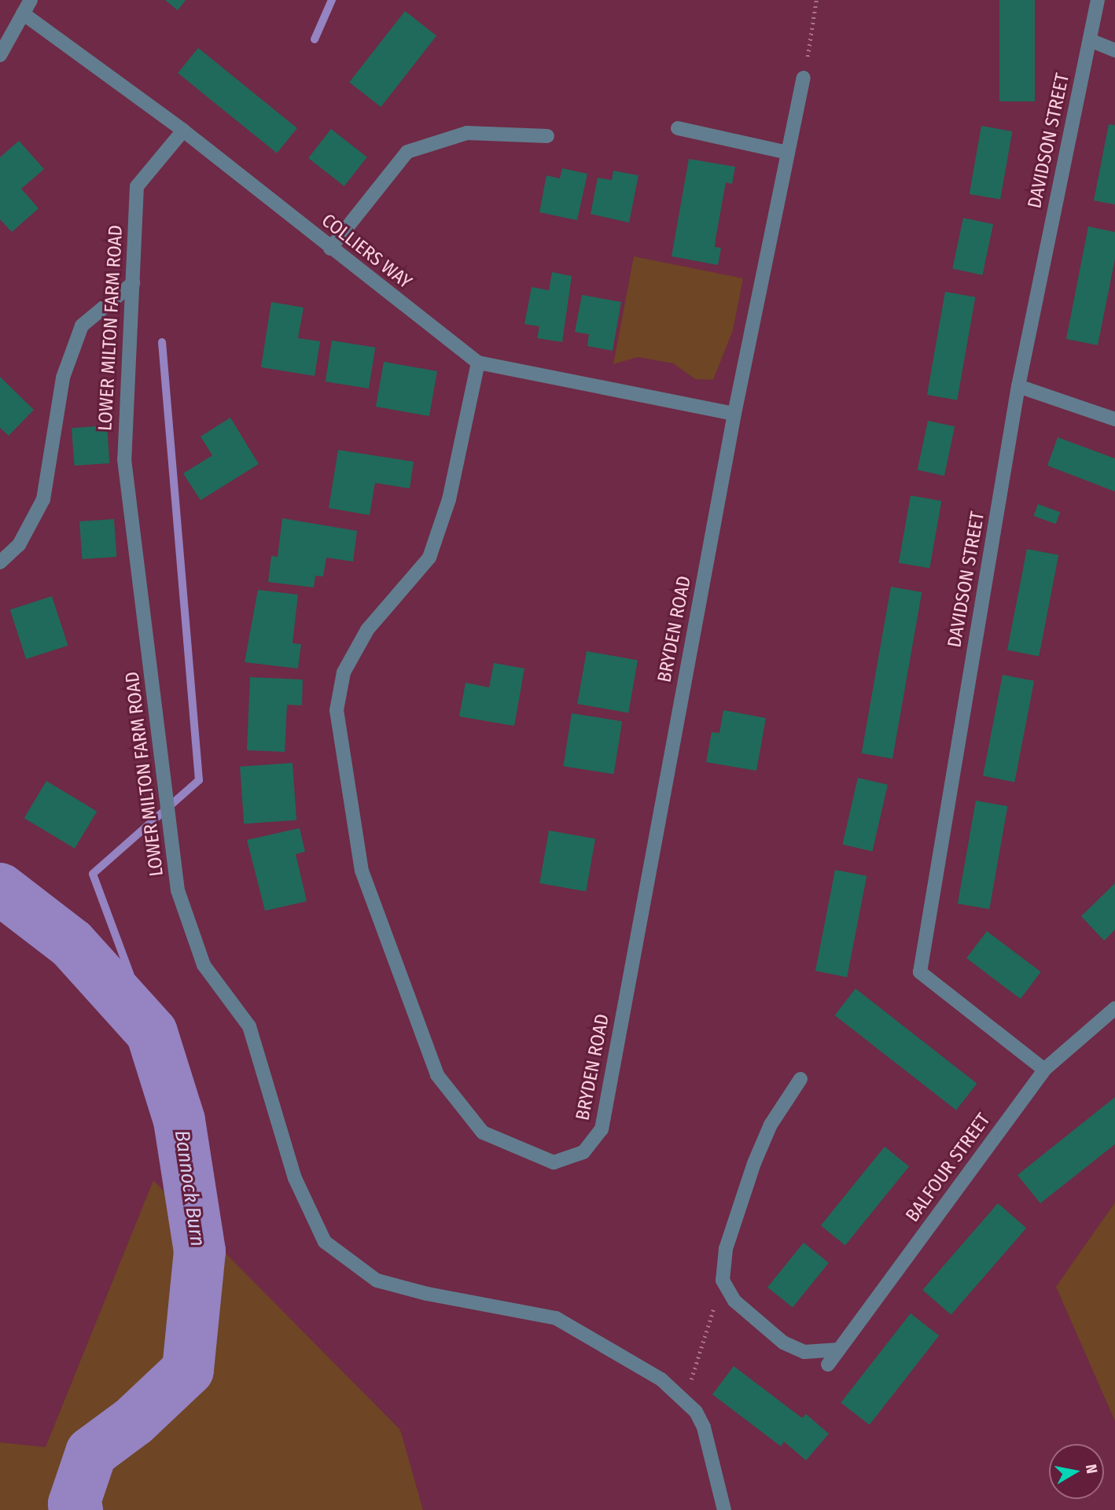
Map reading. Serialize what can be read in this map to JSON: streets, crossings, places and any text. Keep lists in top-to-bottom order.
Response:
{
  "streets": {
    "street": [
      "DAVIDSON STREET",
      "COLLIERS WAY",
      "LOWER MILTON FARM ROAD",
      "BRYDEN ROAD",
      "BALFOUR STREET"
    ]
  },
  "crossings": [
    ["DAVIDSON STREET", "BALFOUR STREET"],
    ["COLLIERS WAY", "LOWER MILTON FARM ROAD"],
    ["COLLIERS WAY", "BRYDEN ROAD"]
  ],
  "water": ["Bannock Burn"],
  "north": "right"
}
